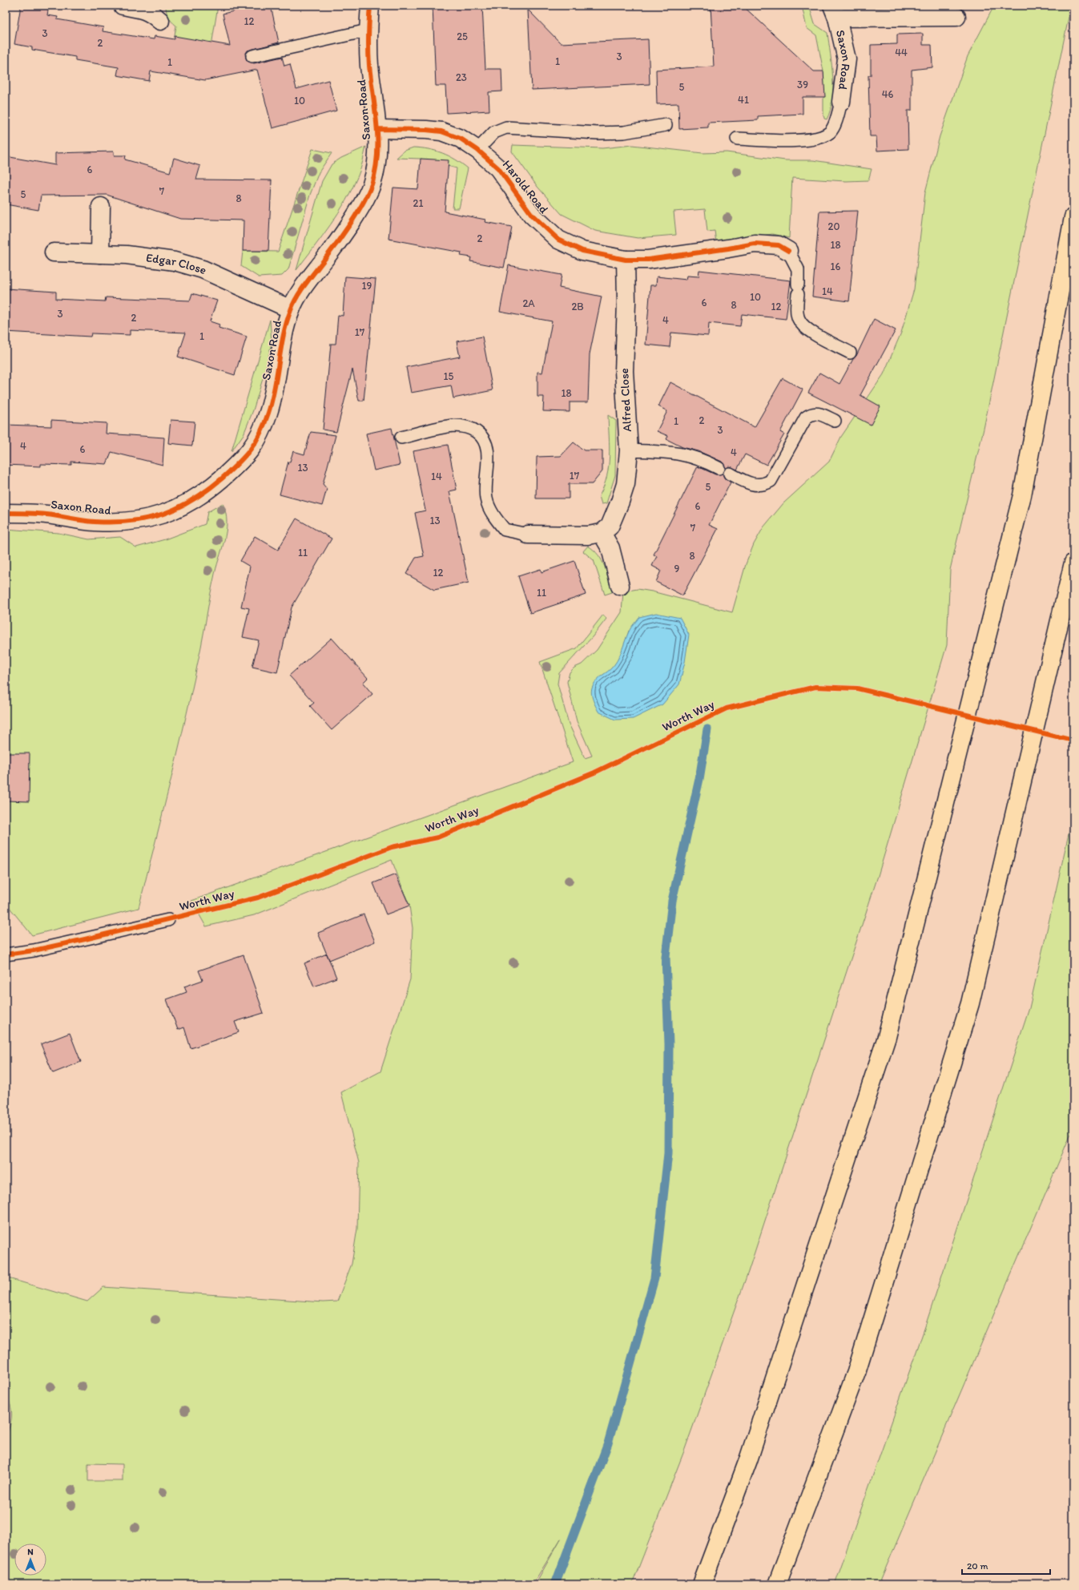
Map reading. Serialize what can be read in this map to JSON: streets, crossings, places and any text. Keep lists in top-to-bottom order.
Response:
{
  "streets": {
    "street": [
      "Saxon Road",
      "Harold Road",
      "Edgar Close",
      "Alfred Close"
    ],
    "lane": ["Worth Way"]
  },
  "crossings": [
    ["Saxon Road", "Harold Road"],
    ["Saxon Road", "Edgar Close"],
    ["Harold Road", "Alfred Close"]
  ],
  "house_numbers": [
    "12",
    "3",
    "25",
    "2",
    "44",
    "3",
    "1",
    "1",
    "23",
    "39",
    "5",
    "46",
    "41",
    "10",
    "6",
    "7",
    "5",
    "8",
    "21",
    "20",
    "2",
    "18",
    "16",
    "19",
    "14",
    "10",
    "6",
    "2A",
    "8",
    "2B",
    "12",
    "3",
    "2",
    "4",
    "17",
    "1",
    "15",
    "18",
    "2",
    "1",
    "3",
    "4",
    "6",
    "4",
    "13",
    "17",
    "14",
    "5",
    "6",
    "13",
    "7",
    "11",
    "8",
    "9",
    "12",
    "11"
  ],
  "scale_bar": "20 m",
  "north": "top"
}
